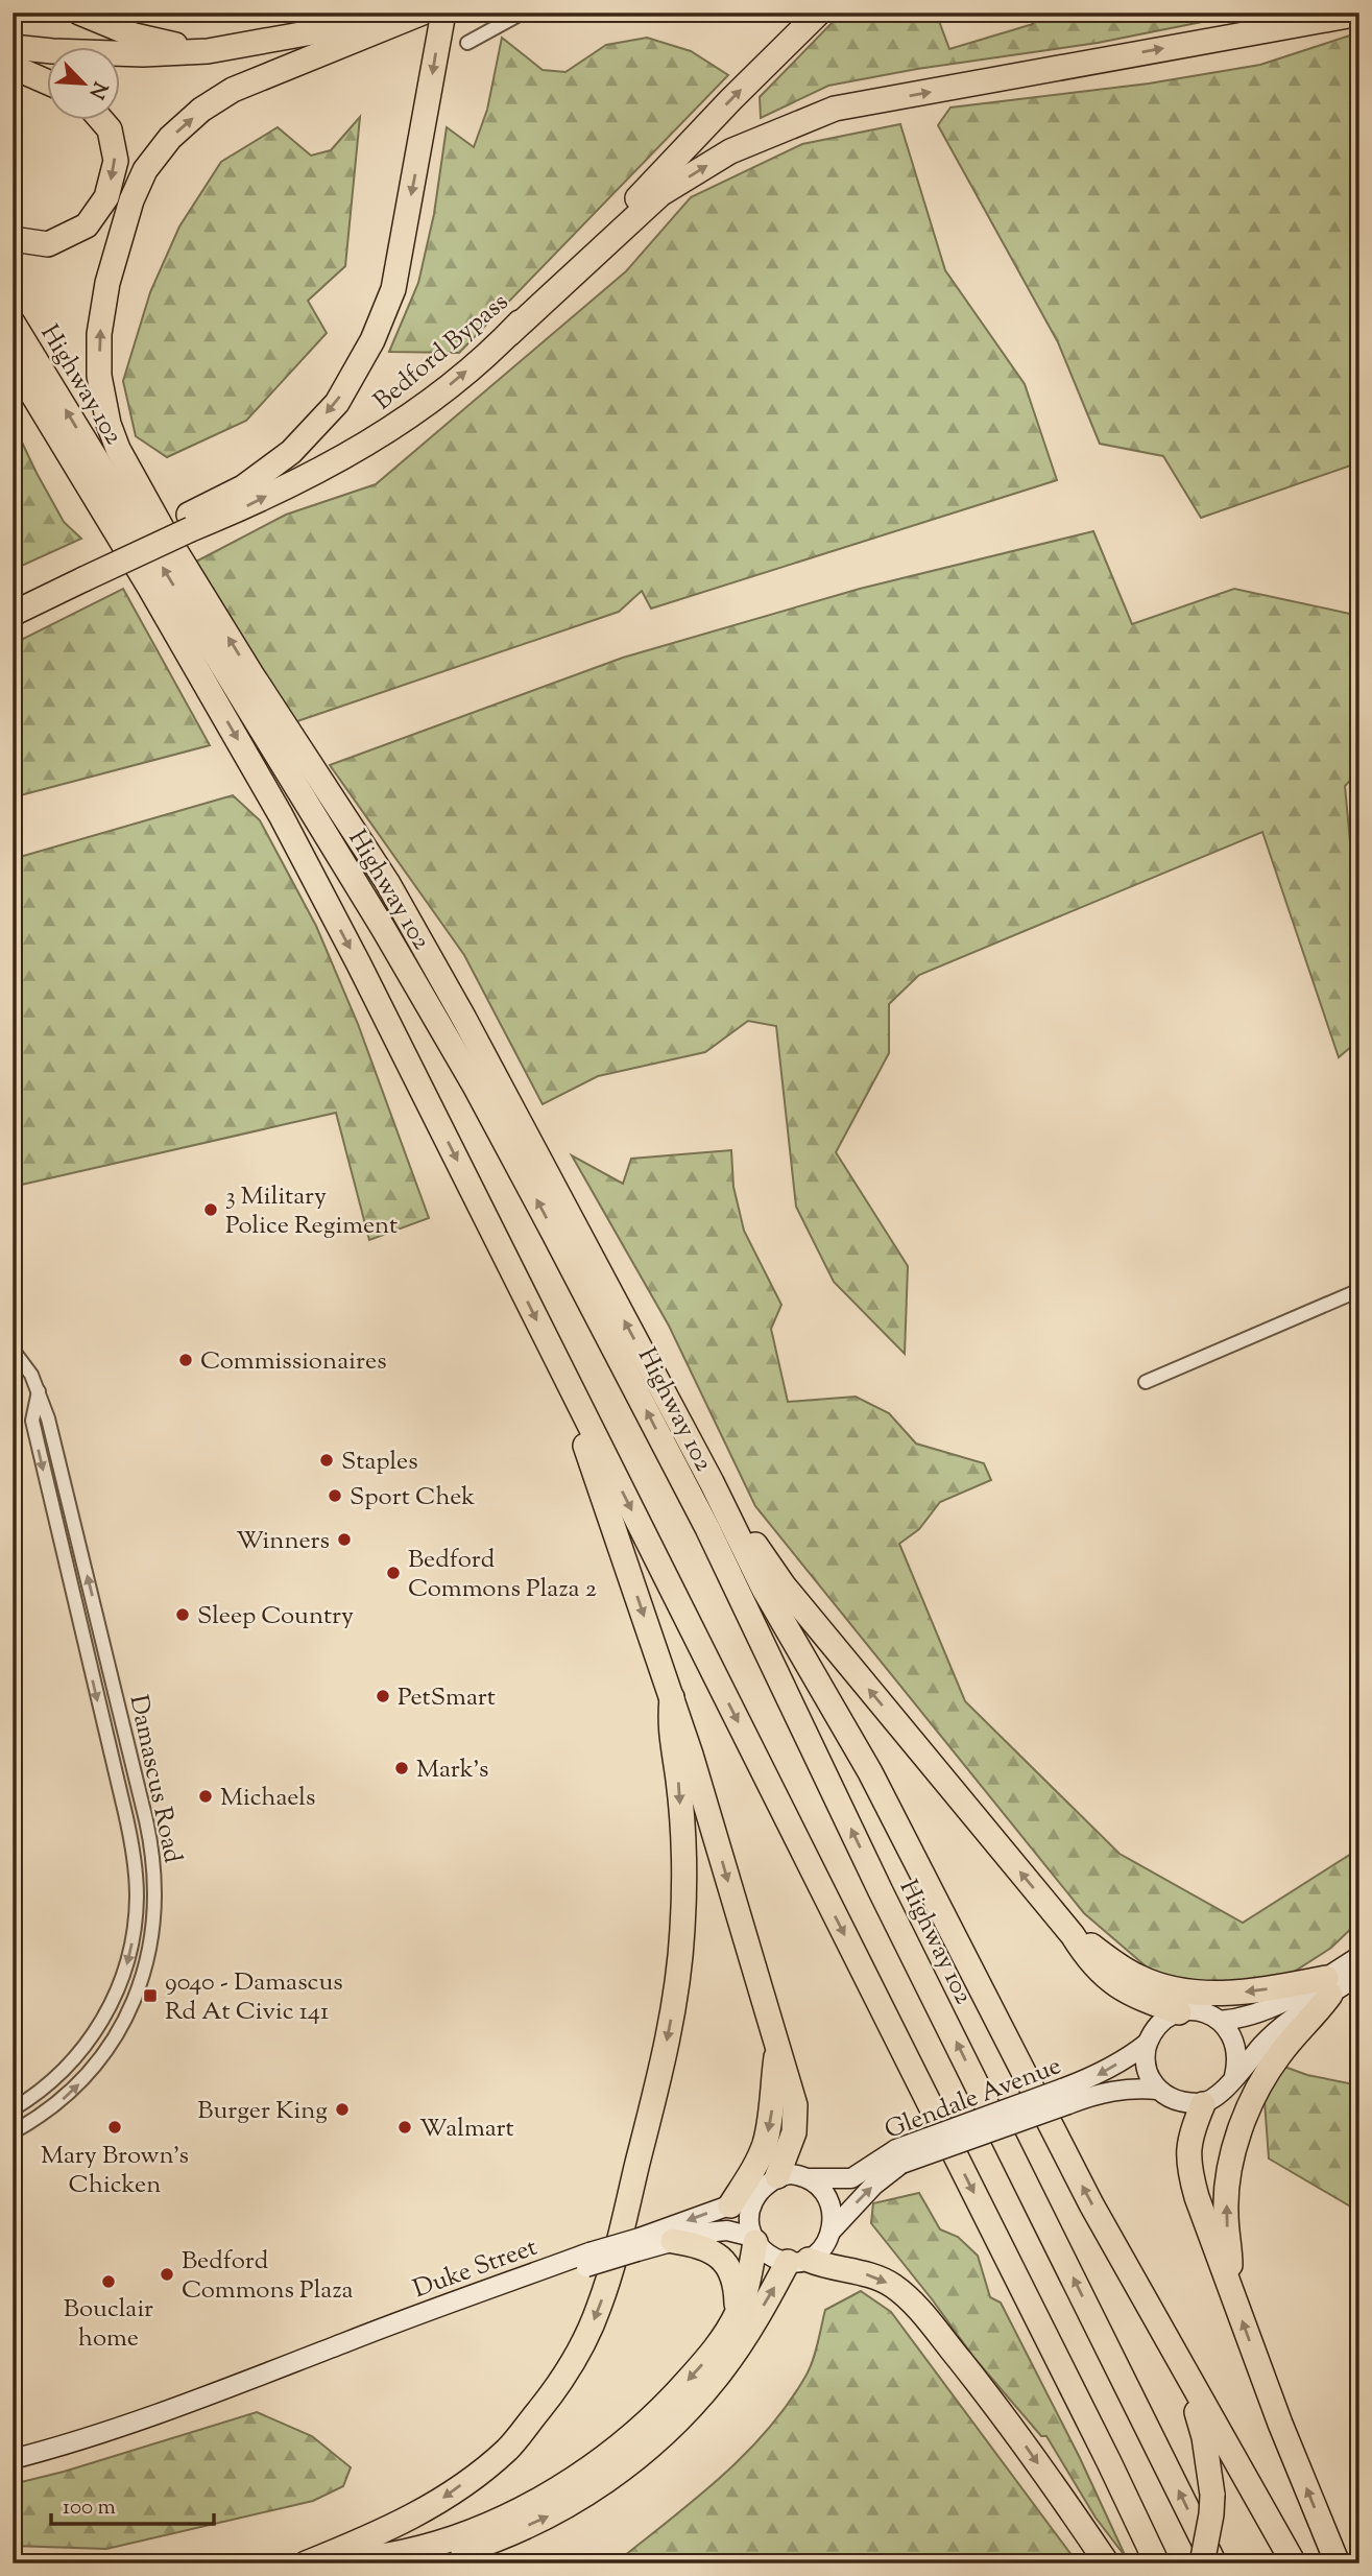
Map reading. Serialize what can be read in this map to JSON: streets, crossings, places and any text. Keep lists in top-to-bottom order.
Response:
{
  "streets": {
    "highway": ["Bedford Bypass", "Highway 102"],
    "main road": ["Glendale Avenue", "Duke Street"],
    "street": ["Damascus Road"]
  },
  "crossings": [
    ["Glendale Avenue", "Duke Street"]
  ],
  "places": {
    "other": [
      "3 Military Police Regiment",
      "Commissionaires",
      "Staples",
      "Sport Chek",
      "Winners",
      "Bedford Commons Plaza 2",
      "Sleep Country",
      "PetSmart",
      "Mark's",
      "Michaels",
      "Burger King",
      "Mary Brown's Chicken",
      "Walmart",
      "Bedford Commons Plaza",
      "Bouclair home"
    ],
    "transit": ["9040 - Damascus Rd At Civic 141"]
  },
  "scale_bar": "100 m",
  "north": "bottom right"
}
